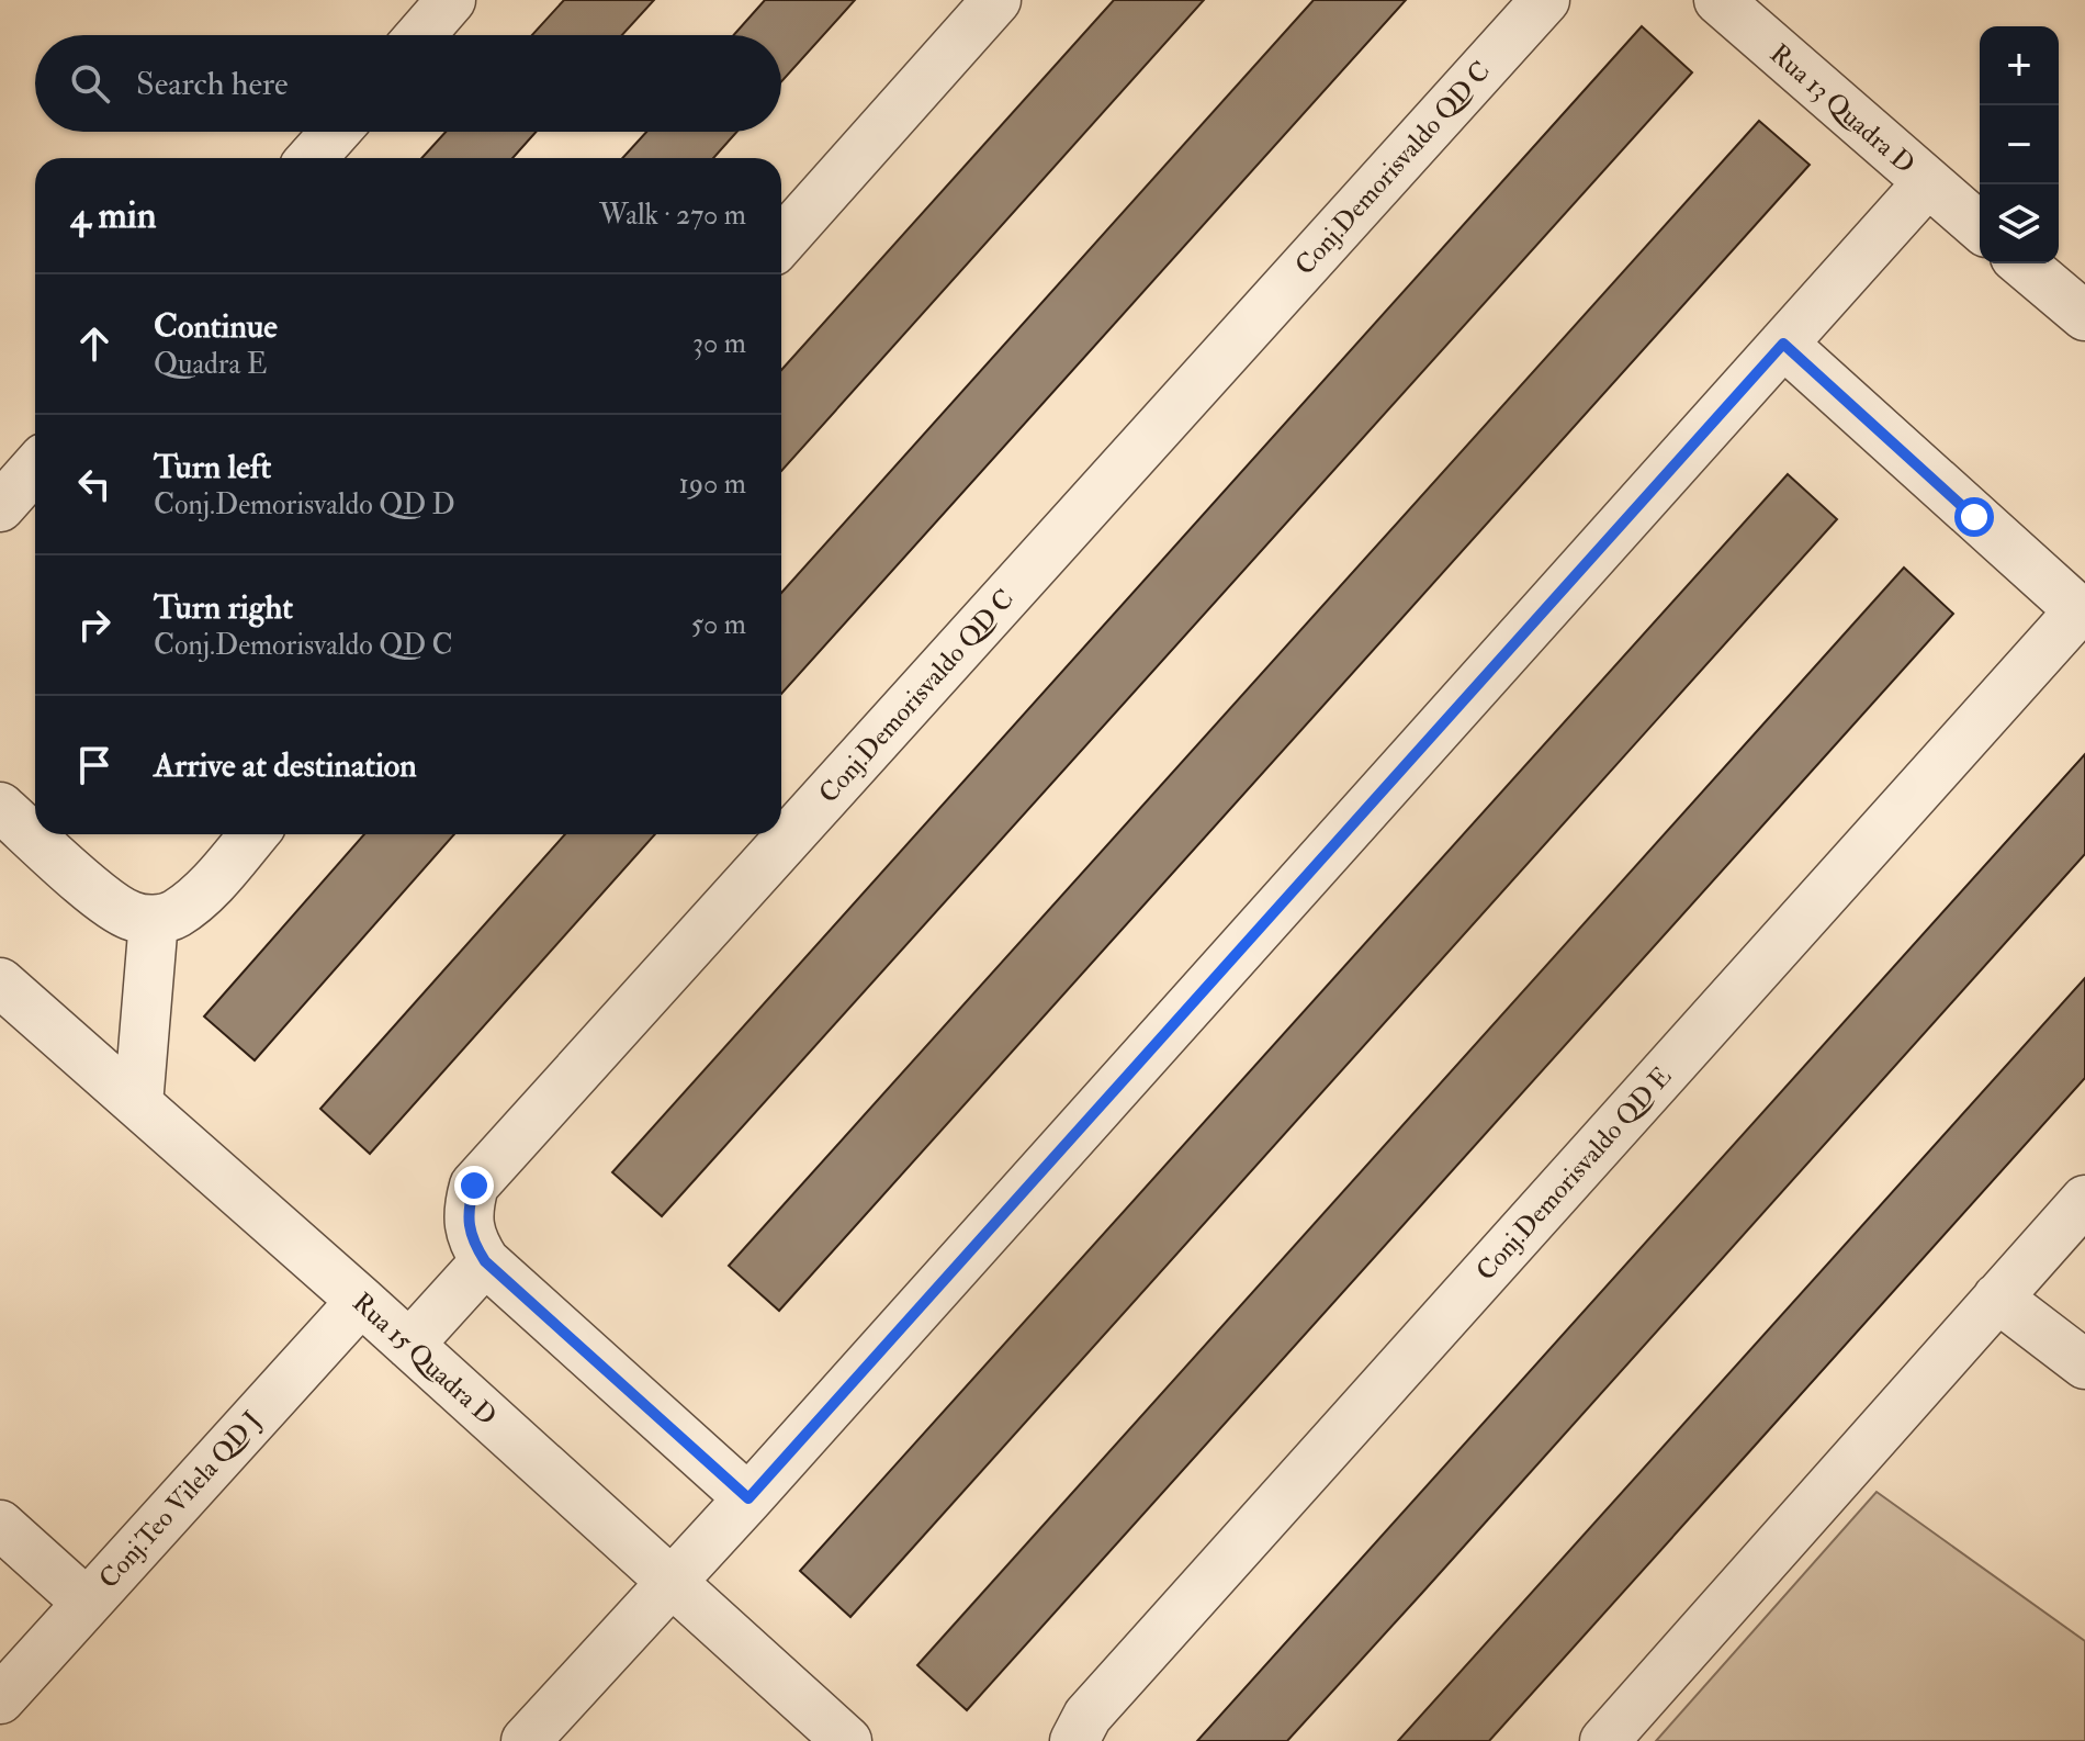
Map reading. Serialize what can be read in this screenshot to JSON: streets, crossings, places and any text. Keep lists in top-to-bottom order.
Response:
{
  "streets": {
    "street": [
      "Rua 13 Quadra D",
      "Conj.Demorisvaldo QD C",
      "Conj.Demorisvaldo QD E",
      "Rua 15 Quadra D",
      "Conj.Teo Vilela QD J"
    ]
  },
  "crossings": [
    ["Rua 15 Quadra D", "Conj.Teo Vilela QD J"]
  ],
  "page": {
    "map_buttons": ["+", "−"],
    "search": "Search here",
    "heading": ["4 min", "Walk · 270 m"],
    "list": [
      ["Continue", "Quadra E", "30 m"],
      ["Turn left", "Conj.Demorisvaldo QD D", "190 m"],
      ["Turn right", "Conj.Demorisvaldo QD C", "50 m"],
      "Arrive at destination"
    ]
  }
}
